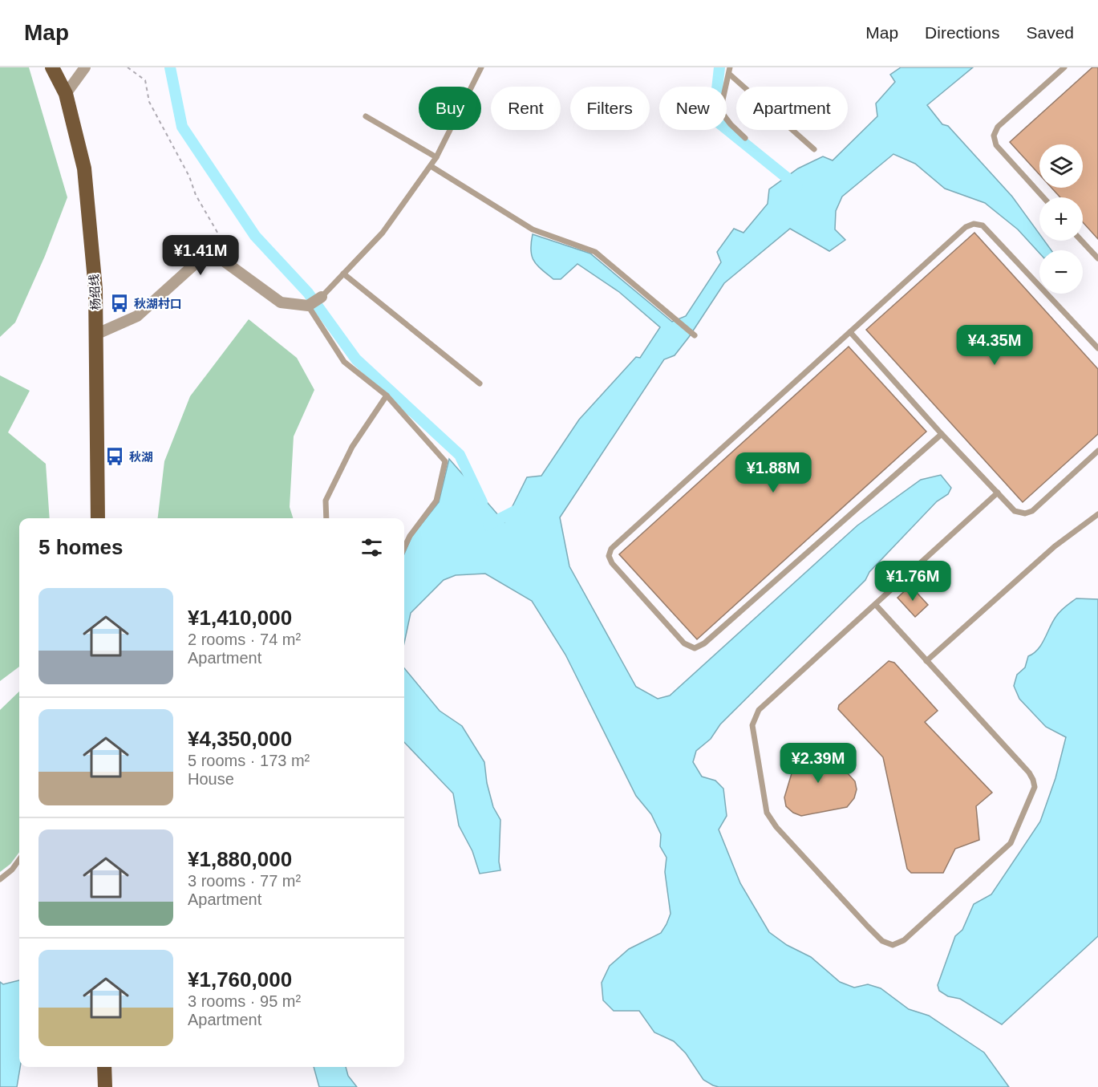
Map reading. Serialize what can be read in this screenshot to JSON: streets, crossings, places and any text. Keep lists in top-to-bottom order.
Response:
{
  "streets": {
    "main road": ["杨绍线"]
  },
  "places": {
    "bus stop": ["秋湖村口", "秋湖"]
  },
  "page": {
    "header": "Map",
    "nav": ["Map", "Directions", "Saved"],
    "chip": [
      "Buy",
      "Rent",
      "Filters",
      "New",
      "Apartment"
    ],
    "map_buttons": ["+", "−"],
    "price": [
      "¥1.41M",
      "¥4.35M",
      "¥1.88M",
      "¥1.76M",
      "¥2.39M"
    ],
    "heading": "5 homes",
    "list": [
      {
        "name": "¥1,410,000",
        "note": "2 rooms · 74 m² · Apartment"
      },
      {
        "name": "¥4,350,000",
        "note": "5 rooms · 173 m² · House"
      },
      {
        "name": "¥1,880,000",
        "note": "3 rooms · 77 m² · Apartment"
      },
      {
        "name": "¥1,760,000",
        "note": "3 rooms · 95 m² · Apartment"
      }
    ]
  }
}
